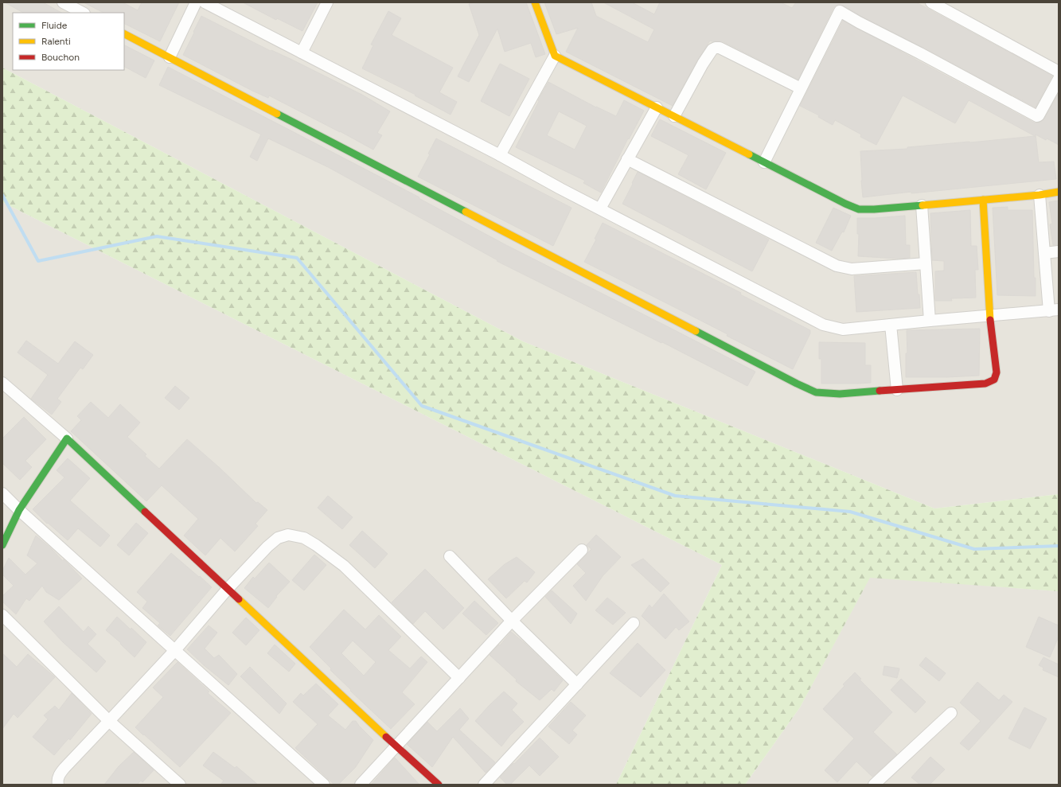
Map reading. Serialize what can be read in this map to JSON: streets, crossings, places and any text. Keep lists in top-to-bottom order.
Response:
{
  "legend": ["Fluide", "Ralenti", "Bouchon"]
}
